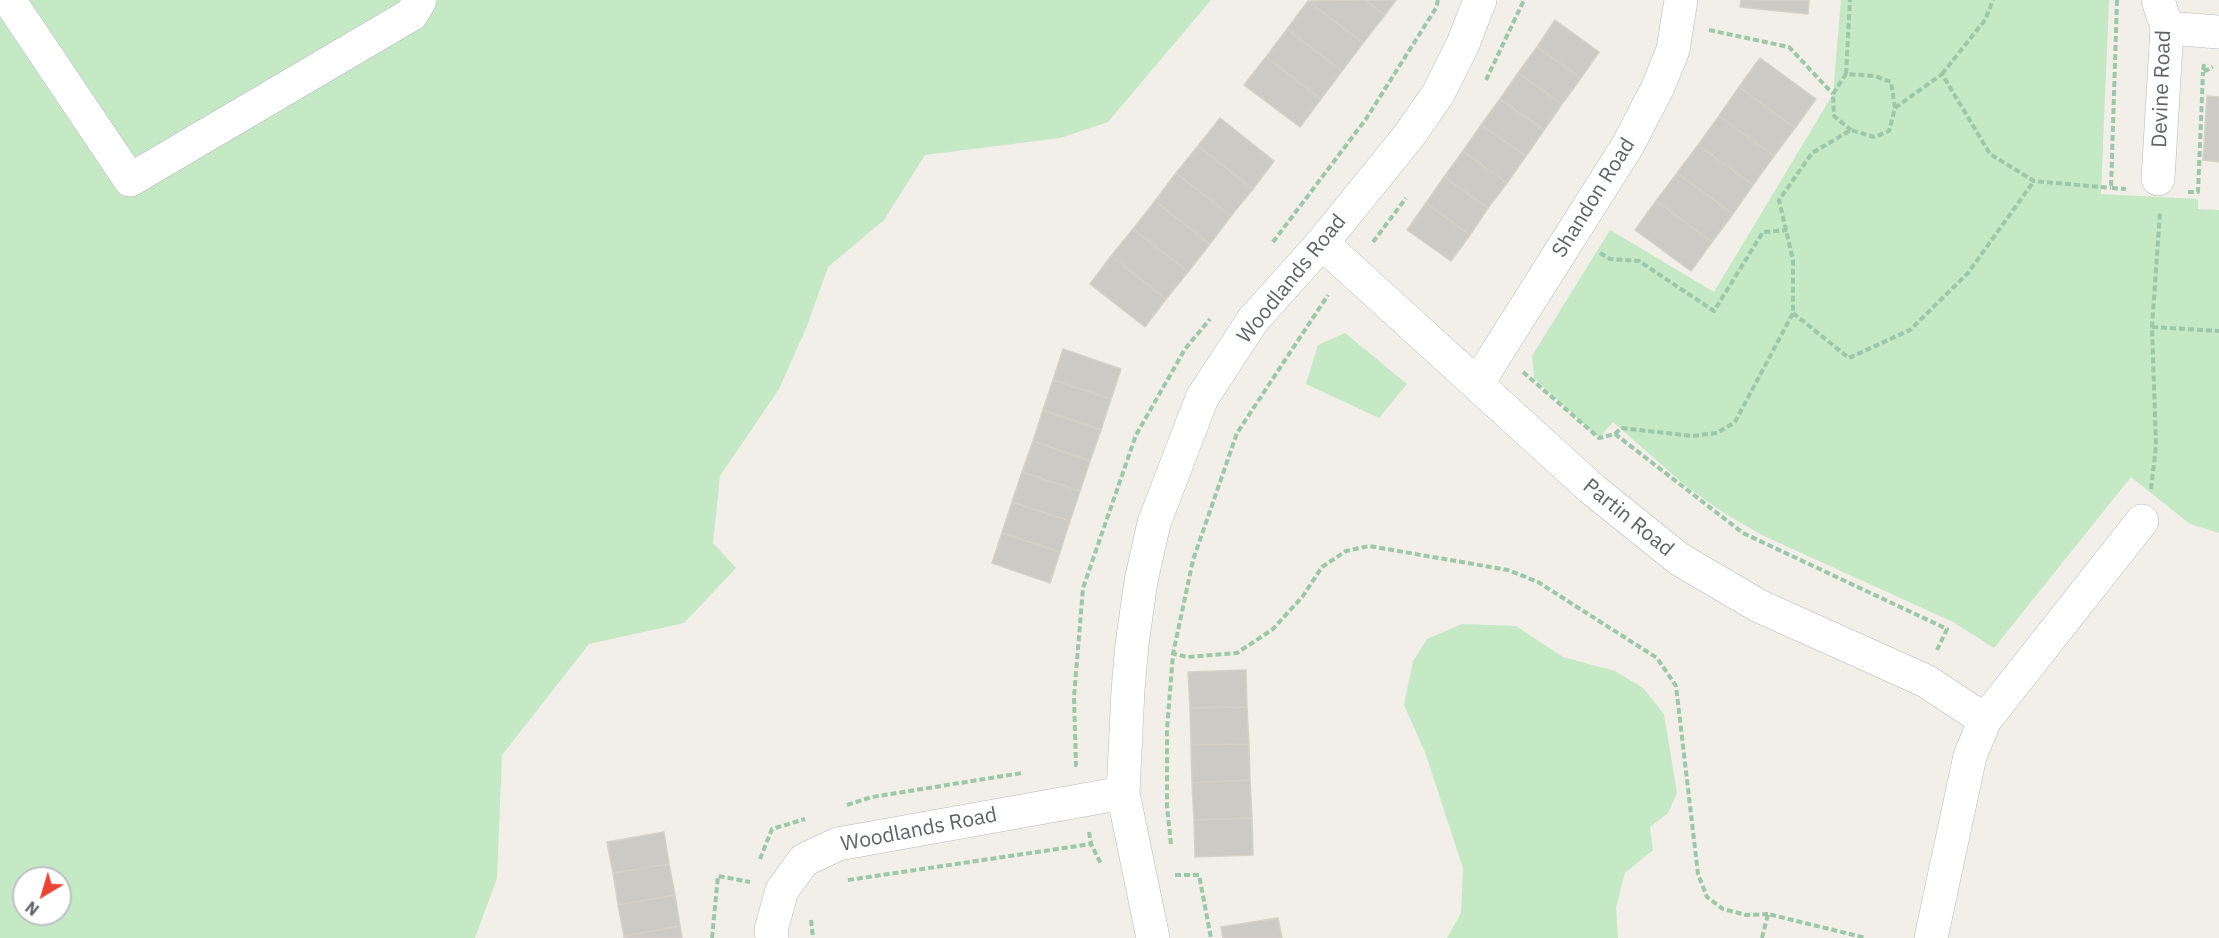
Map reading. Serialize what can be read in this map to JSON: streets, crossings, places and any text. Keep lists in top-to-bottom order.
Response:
{
  "streets": {
    "street": [
      "Devine Road",
      "Shandon Road",
      "Woodlands Road",
      "Partin Road"
    ]
  },
  "crossings": [
    ["Shandon Road", "Partin Road"],
    ["Woodlands Road", "Partin Road"]
  ],
  "north": "bottom left"
}
